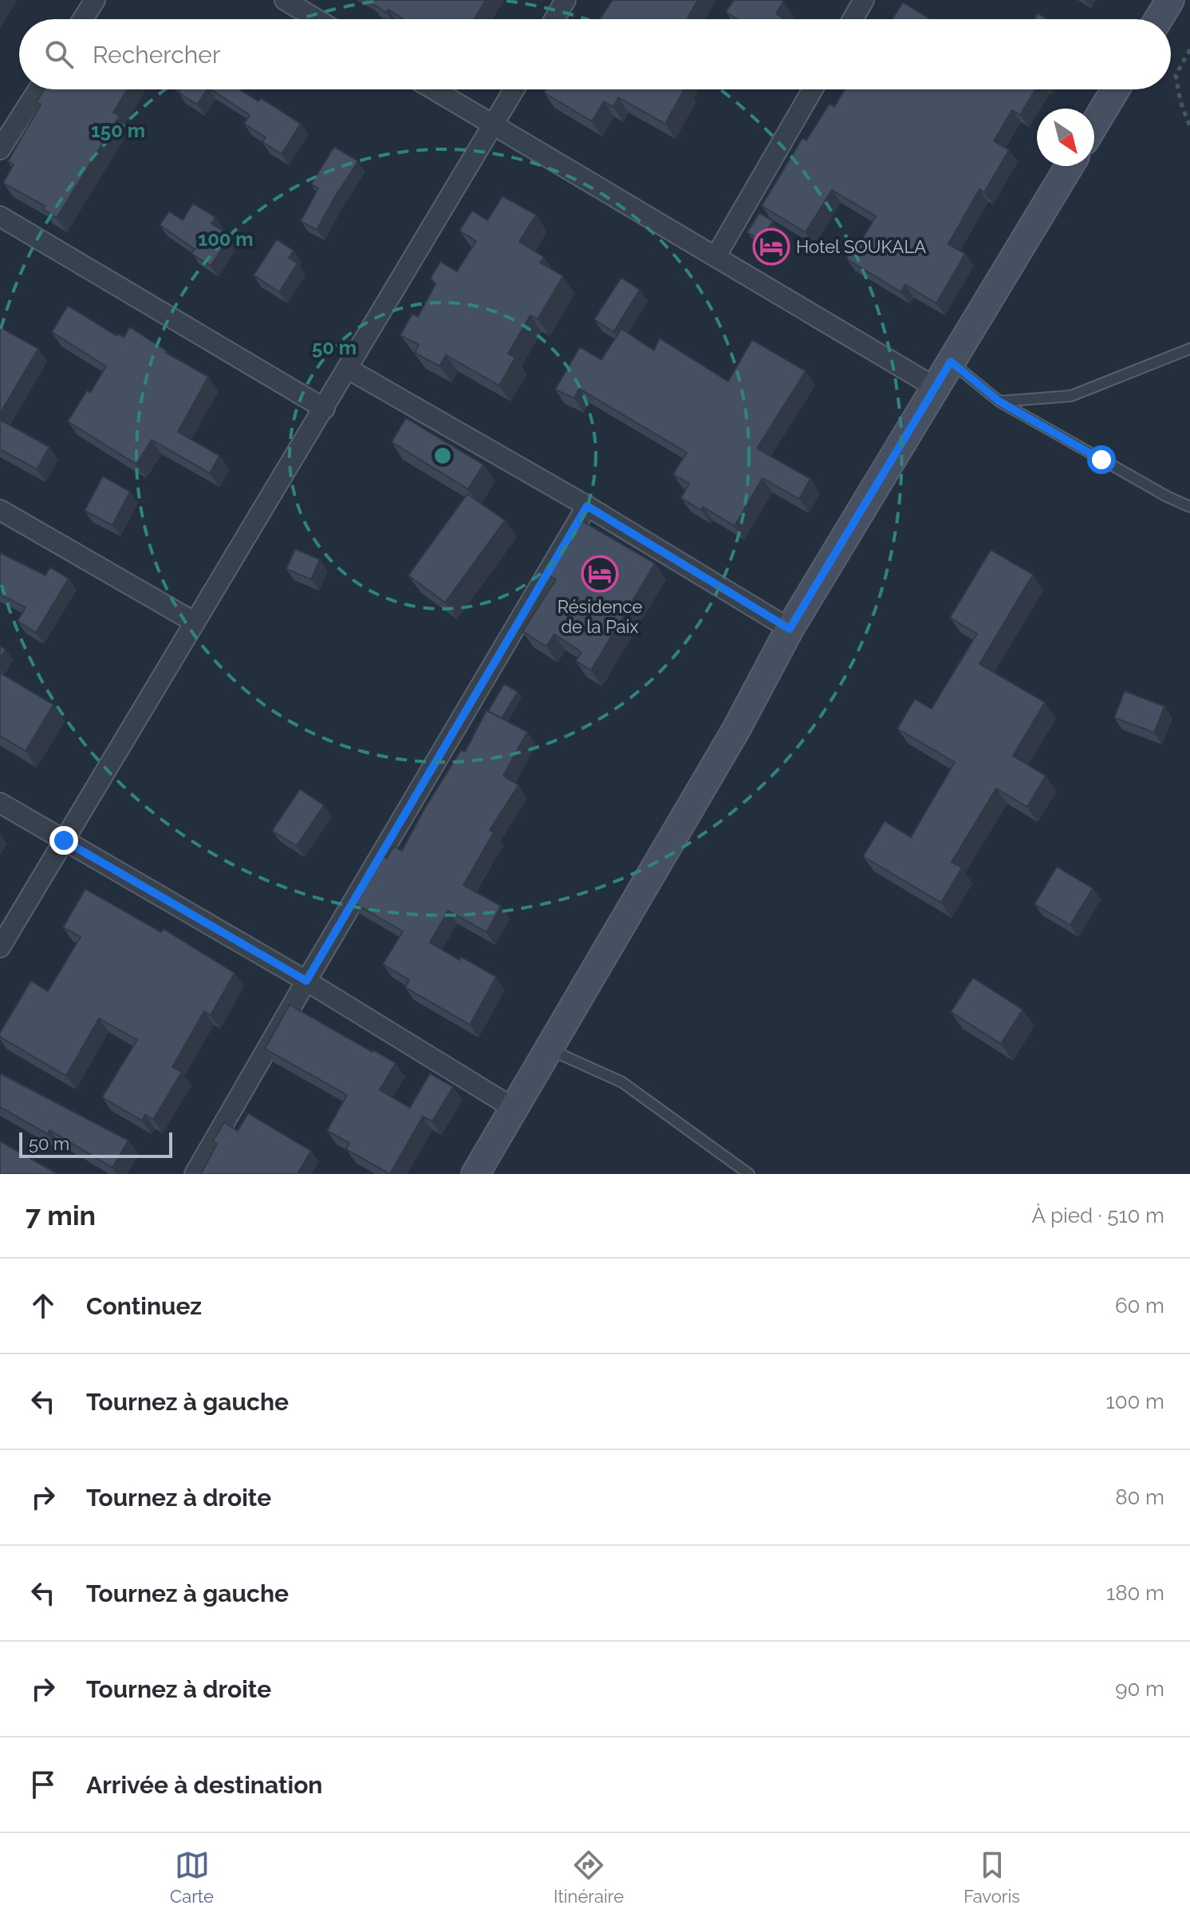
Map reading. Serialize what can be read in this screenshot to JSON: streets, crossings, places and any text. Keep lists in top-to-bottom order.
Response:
{
  "places": {
    "hotel": ["Hotel SOUKALA", "Résidence de la Paix"]
  },
  "scale_bar": "50 m",
  "north": "bottom right",
  "page": {
    "search": "Rechercher",
    "scale": "50 m",
    "heading": ["7 min", "À pied · 510 m"],
    "list": [
      ["Continuez", "60 m"],
      ["Tournez à gauche", "100 m"],
      ["Tournez à droite", "80 m"],
      ["Tournez à gauche", "180 m"],
      ["Tournez à droite", "90 m"],
      "Arrivée à destination"
    ],
    "nav": ["Carte", "Itinéraire", "Favoris"]
  },
  "rings": ["150 m", "100 m", "50 m"]
}
